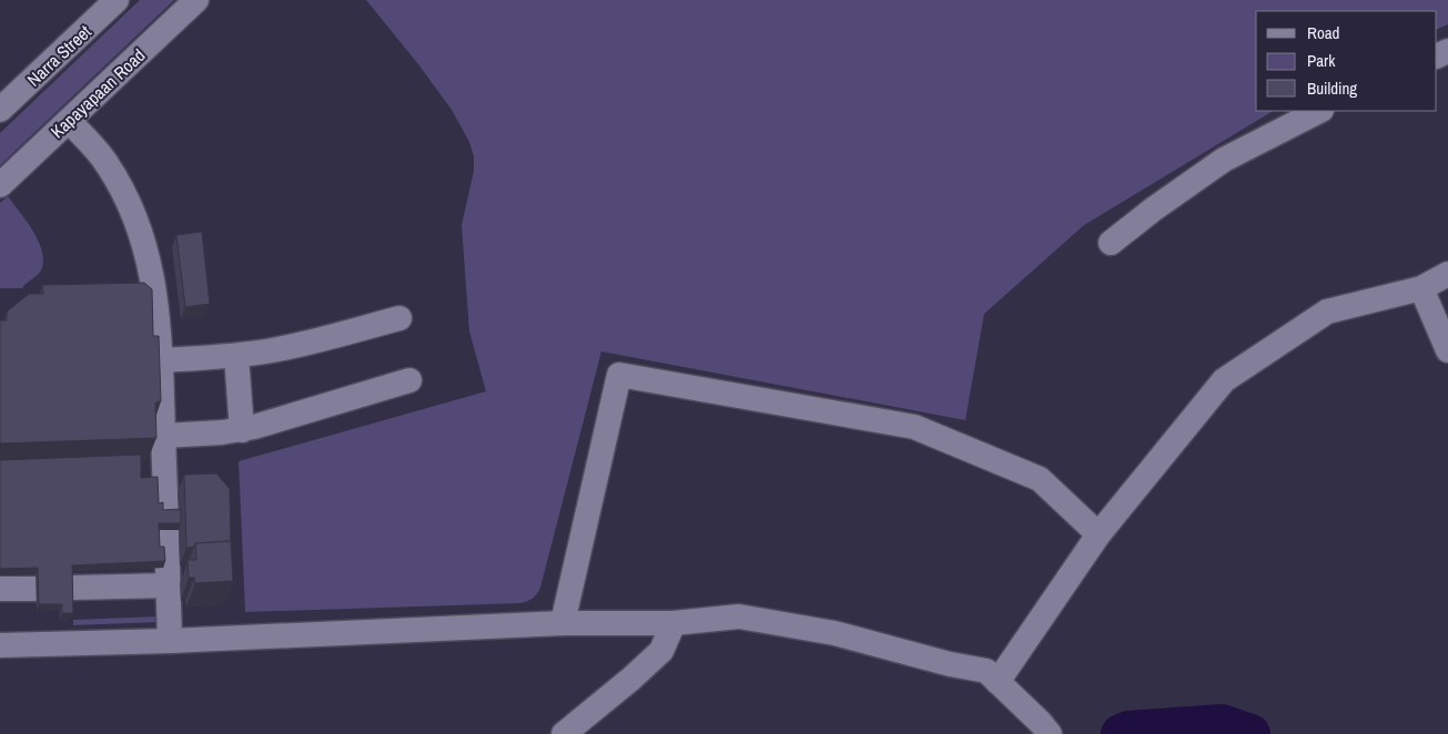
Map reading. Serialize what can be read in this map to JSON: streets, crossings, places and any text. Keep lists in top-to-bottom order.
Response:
{
  "streets": {
    "street": ["Narra Street", "Kapayapaan Road"]
  },
  "legend": ["Road", "Park", "Building"]
}
